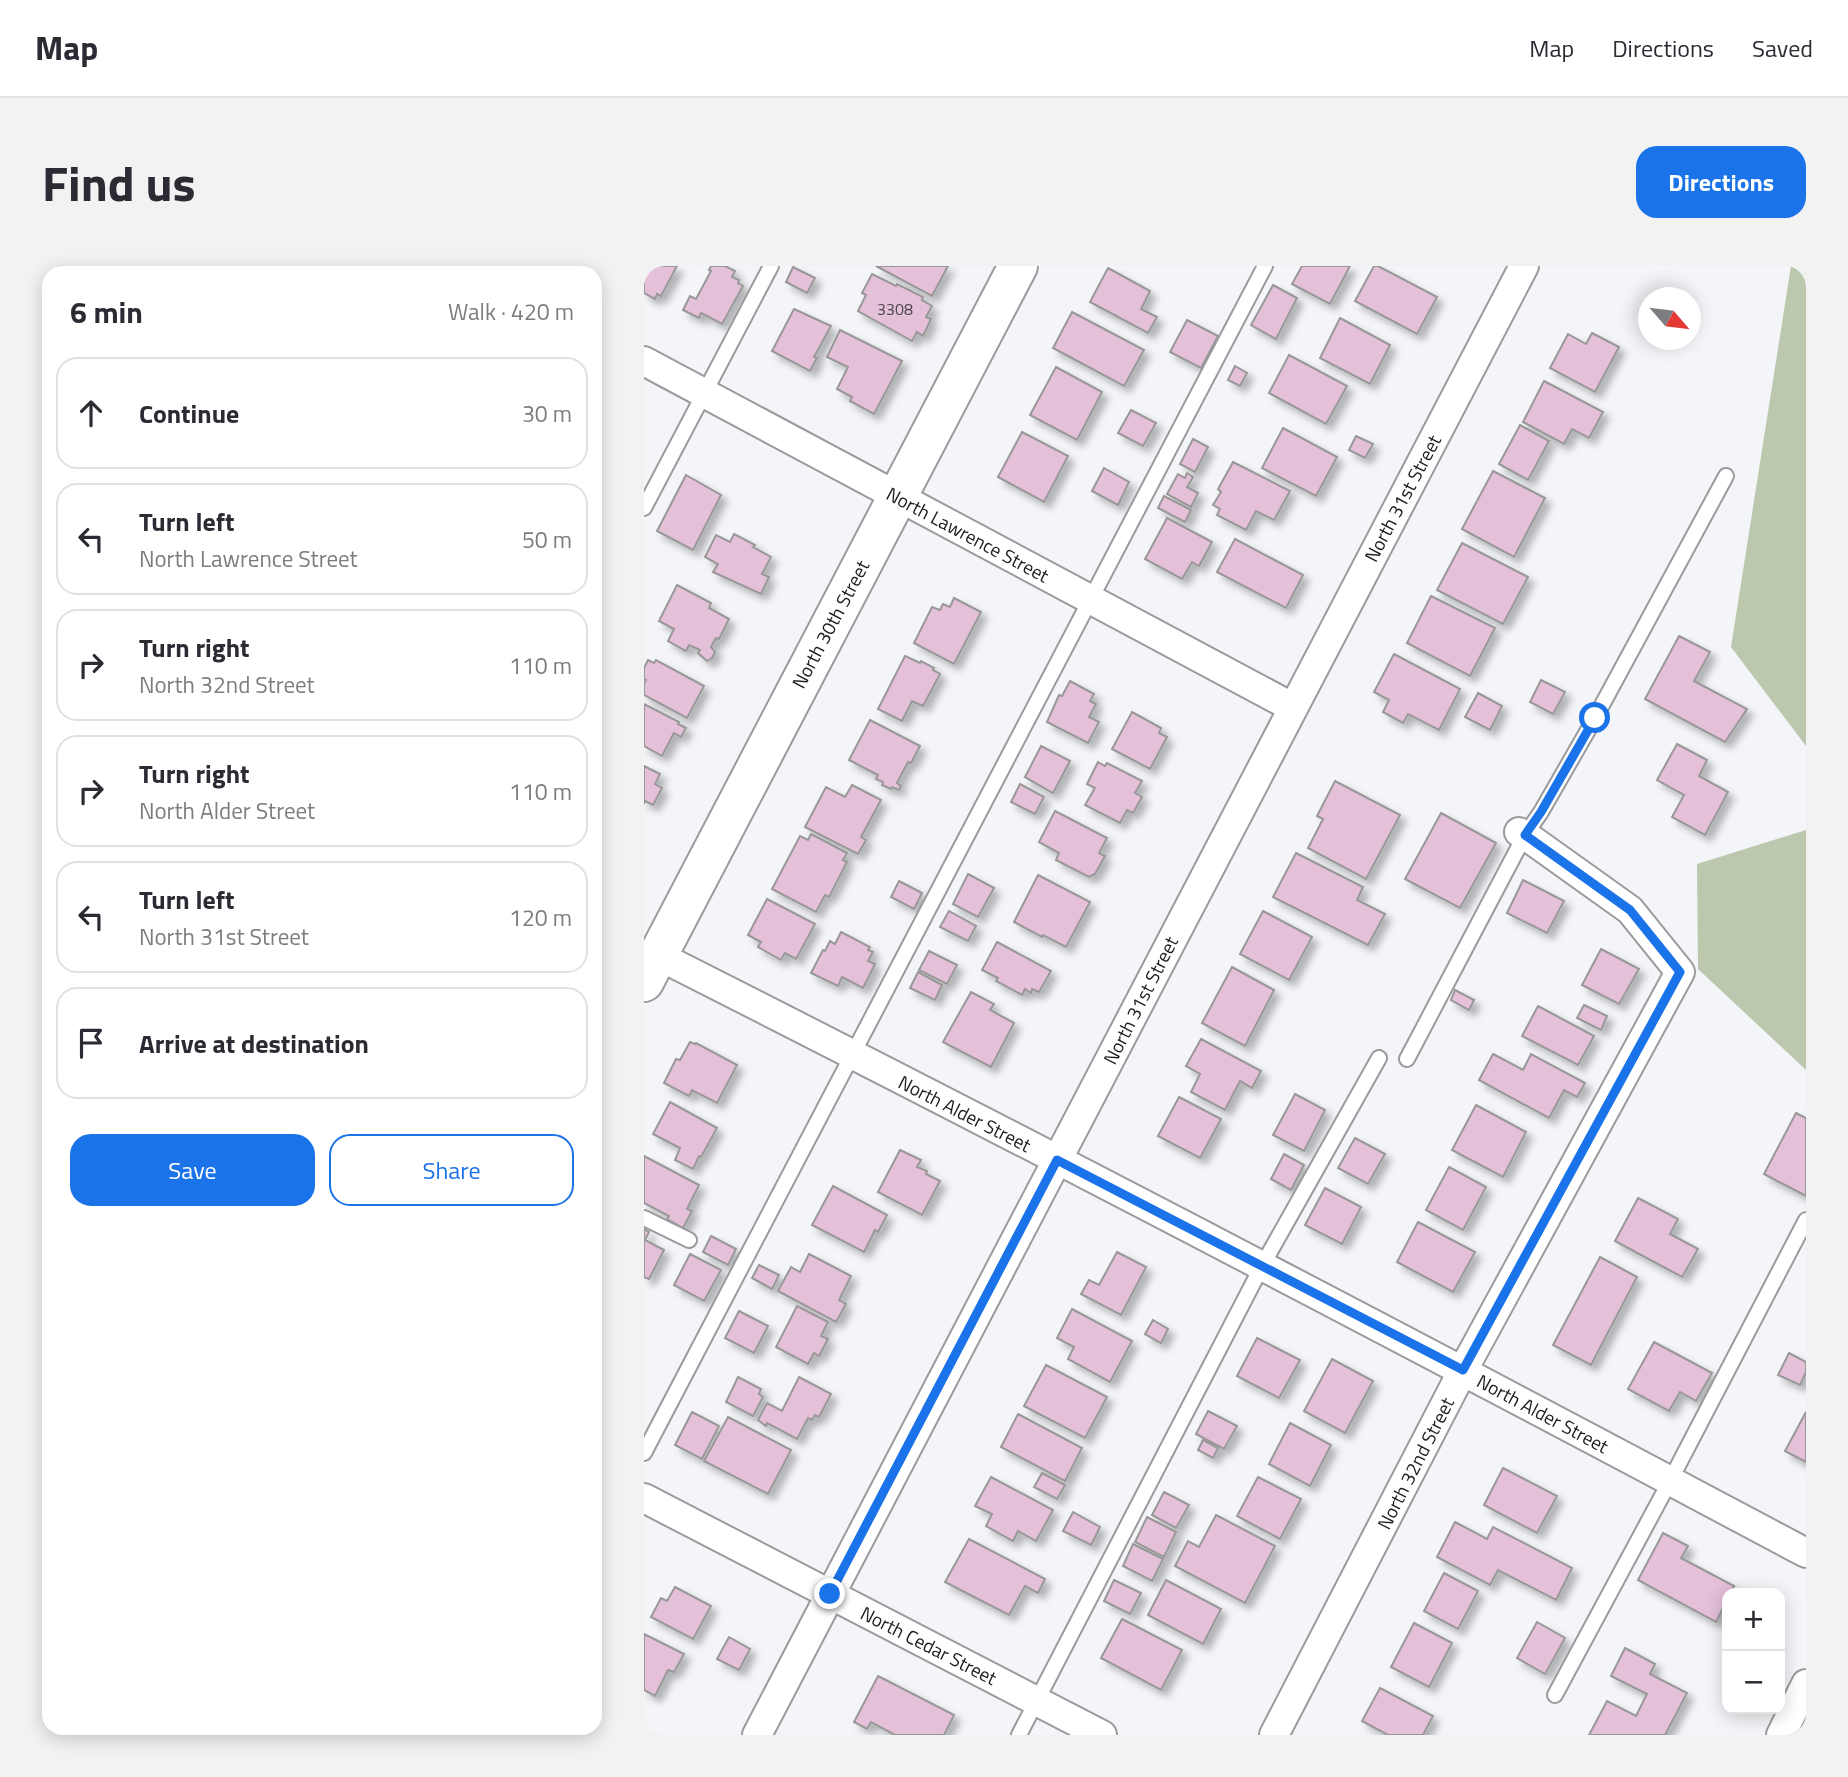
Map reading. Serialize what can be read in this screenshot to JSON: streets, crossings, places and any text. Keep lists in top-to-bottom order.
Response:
{
  "streets": {
    "main road": ["North 30th Street"],
    "street": [
      "North 31st Street",
      "North Lawrence Street",
      "North Alder Street",
      "North 32nd Street",
      "North Cedar Street"
    ]
  },
  "crossings": [
    ["North 31st Street", "North Lawrence Street"],
    ["North 31st Street", "North Alder Street"],
    ["North 31st Street", "North Cedar Street"],
    ["North Lawrence Street", "North 30th Street"],
    ["North 30th Street", "North Alder Street"],
    ["North Alder Street", "North 32nd Street"]
  ],
  "house_numbers": ["3308"],
  "north": "bottom right",
  "page": {
    "header": "Map",
    "nav": ["Map", "Directions", "Saved"],
    "title": "Find us",
    "buttons": [
      "Directions",
      ["Save", "Share"]
    ],
    "heading": ["6 min", "Walk · 420 m"],
    "list": [
      ["Continue", "30 m"],
      ["Turn left", "North Lawrence Street", "50 m"],
      ["Turn right", "North 32nd Street", "110 m"],
      ["Turn right", "North Alder Street", "110 m"],
      ["Turn left", "North 31st Street", "120 m"],
      "Arrive at destination"
    ],
    "map_buttons": ["+", "−"]
  }
}
